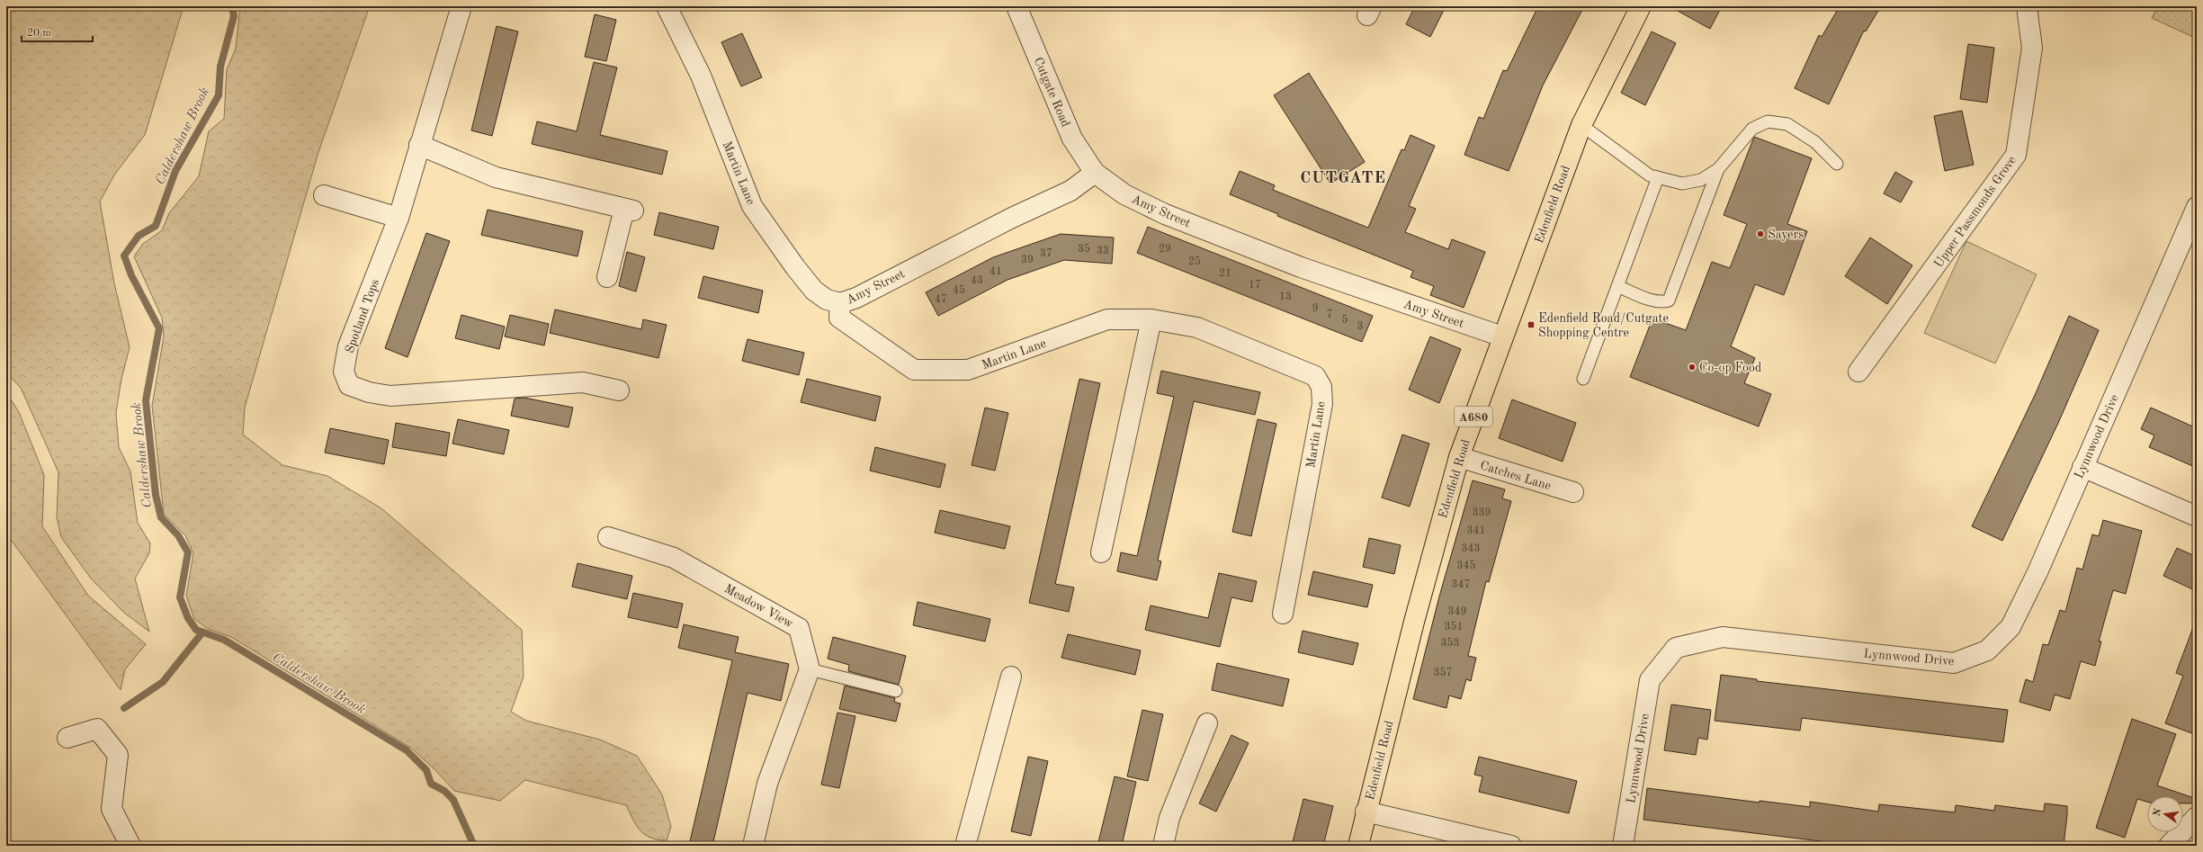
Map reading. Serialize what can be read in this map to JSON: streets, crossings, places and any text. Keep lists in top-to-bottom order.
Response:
{
  "streets": {
    "main road": ["Edenfield Road", "A680"],
    "street": [
      "Cutgate Road",
      "Martin Lane",
      "Amy Street",
      "Upper Passmonds Grove",
      "Spotland Tops",
      "Lynnwood Drive",
      "Catches Lane",
      "Meadow View"
    ]
  },
  "crossings": [
    ["Cutgate Road", "Amy Street"],
    ["Martin Lane", "Amy Street"],
    ["Edenfield Road", "Amy Street"],
    ["Edenfield Road", "Catches Lane"]
  ],
  "districts": ["CUTGATE"],
  "water": ["Caldershaw Brook"],
  "places": {
    "other": ["Sayers", "Co-op Food"],
    "transit": ["Edenfield Road/Cutgate Shopping Centre"]
  },
  "house_numbers": [
    "35",
    "29",
    "33",
    "37",
    "39",
    "25",
    "41",
    "21",
    "43",
    "17",
    "45",
    "13",
    "47",
    "9",
    "7",
    "5",
    "3",
    "339",
    "341",
    "343",
    "345",
    "347",
    "349",
    "351",
    "353",
    "357"
  ],
  "scale_bar": "20 m",
  "north": "left"
}
